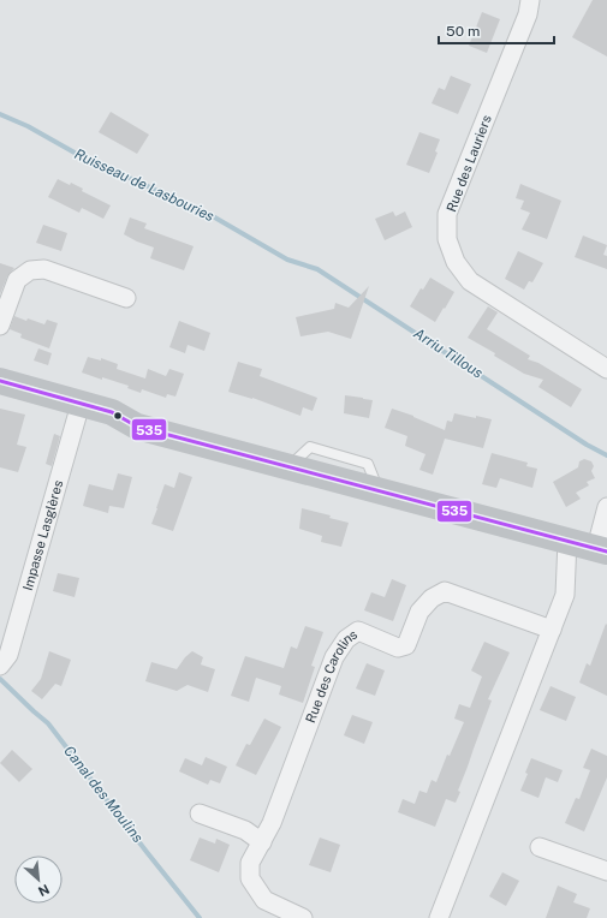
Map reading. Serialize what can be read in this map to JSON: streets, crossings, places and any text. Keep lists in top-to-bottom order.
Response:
{
  "streets": {
    "street": ["Rue des Lauriers", "Impasse Lasglères", "Rue des Carolins"]
  },
  "water": ["Ruisseau de Lasbouries", "Arriu Tillous", "Canal des Moulins"],
  "lines": ["transit line 535"],
  "scale_bar": "50 m",
  "north": "bottom right"
}
